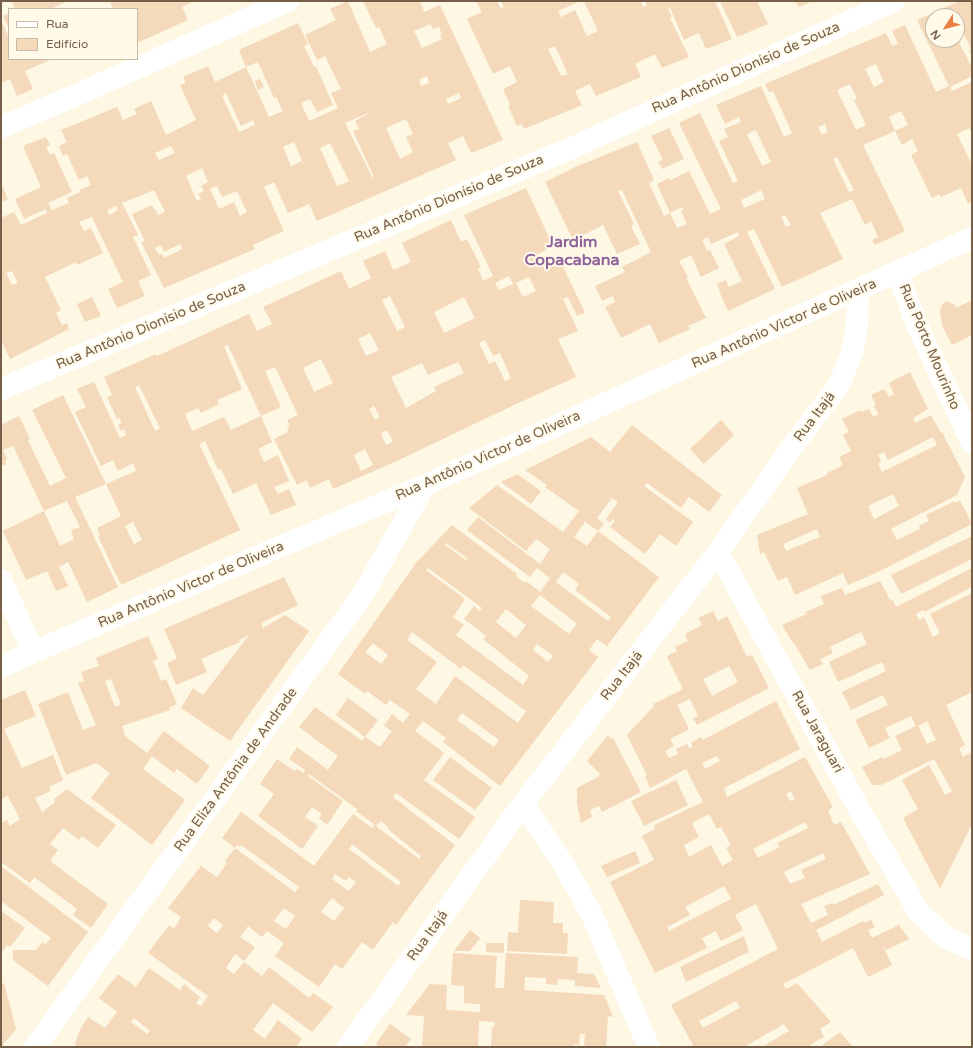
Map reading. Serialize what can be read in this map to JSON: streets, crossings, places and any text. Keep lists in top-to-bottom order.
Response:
{
  "streets": {
    "street": [
      "Rua Antônio Dionísio de Souza",
      "Rua Antônio Victor de Oliveira",
      "Rua Pôrto Mourinho",
      "Rua Itajá",
      "Rua Jaraguari",
      "Rua Eliza Antônia de Andrade"
    ]
  },
  "crossings": [
    ["Rua Antônio Victor de Oliveira", "Rua Pôrto Mourinho"],
    ["Rua Antônio Victor de Oliveira", "Rua Itajá"],
    ["Rua Antônio Victor de Oliveira", "Rua Eliza Antônia de Andrade"],
    ["Rua Itajá", "Rua Jaraguari"]
  ],
  "districts": ["Jardim Copacabana"],
  "legend": ["Rua", "Edifício"],
  "north": "bottom left"
}
